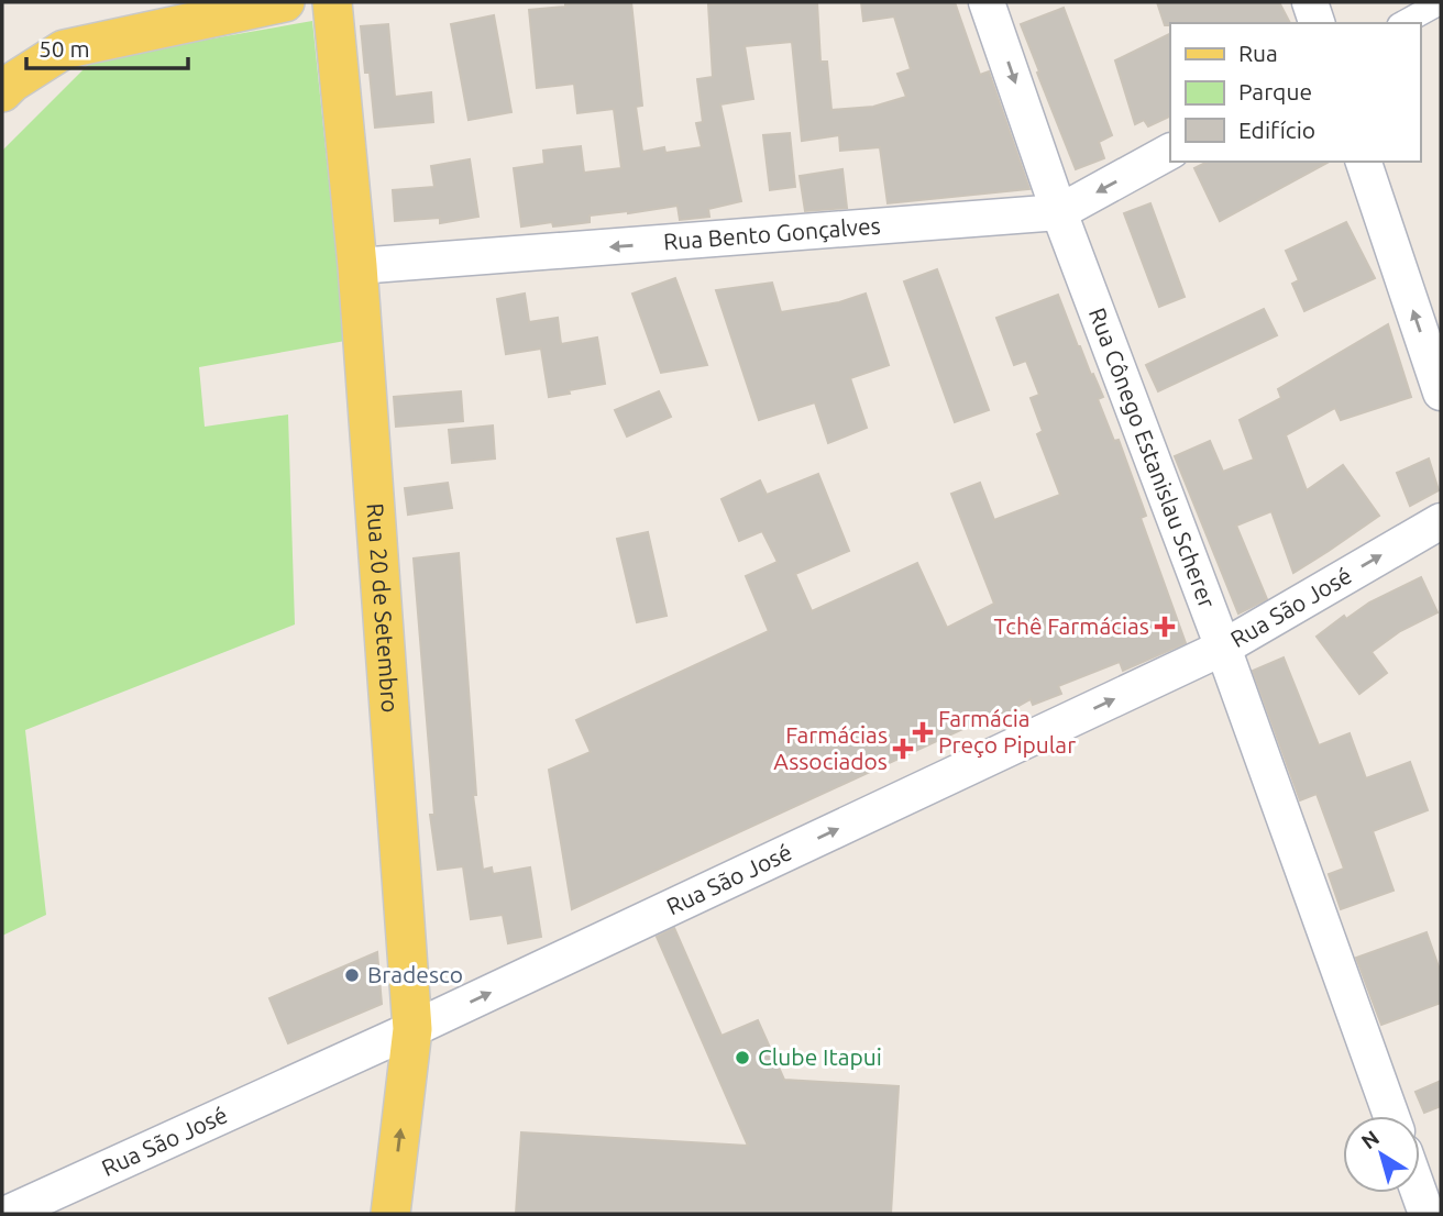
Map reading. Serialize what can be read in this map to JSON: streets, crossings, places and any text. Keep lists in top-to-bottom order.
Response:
{
  "streets": {
    "main road": ["Rua 20 de Setembro"],
    "street": ["Rua Bento Gonçalves", "Rua Cônego Estanislau Scherer", "Rua São José"]
  },
  "crossings": [
    ["Rua Bento Gonçalves", "Rua Cônego Estanislau Scherer"],
    ["Rua Bento Gonçalves", "Rua 20 de Setembro"],
    ["Rua Cônego Estanislau Scherer", "Rua São José"],
    ["Rua 20 de Setembro", "Rua São José"]
  ],
  "one_way": ["Rua Bento Gonçalves", "Rua São José"],
  "places": {
    "health": ["Tchê Farmácias", "Farmácia Preço Pipular", "Farmácias Associados"],
    "other": ["Bradesco", "Clube Itapui"]
  },
  "legend": ["Rua", "Parque", "Edifício"],
  "scale_bar": "50 m",
  "north": "top left"
}
